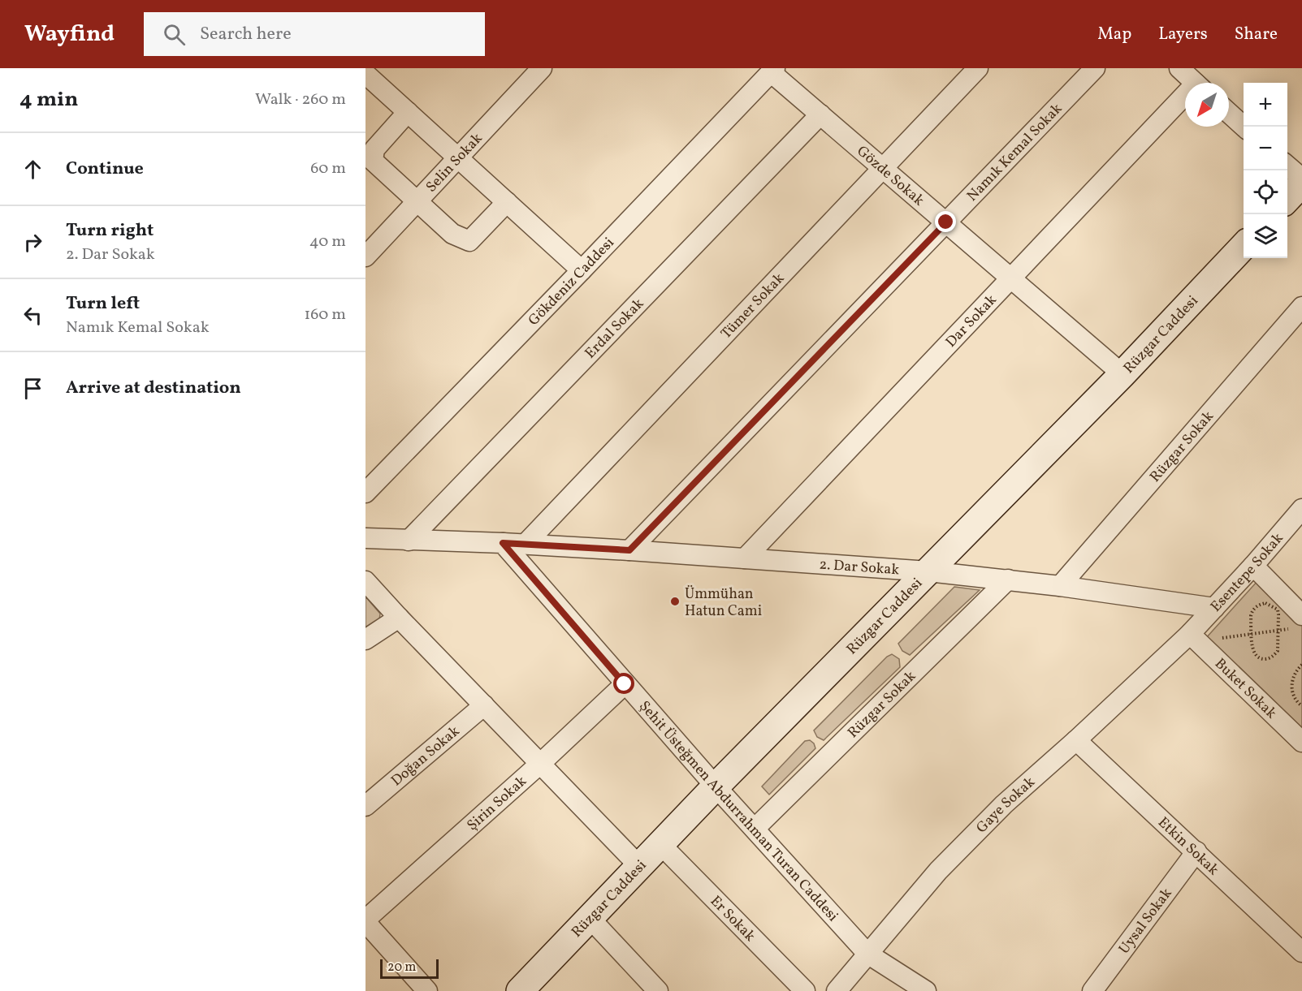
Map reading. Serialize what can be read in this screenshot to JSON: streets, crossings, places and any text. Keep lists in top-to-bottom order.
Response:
{
  "streets": {
    "main road": ["Rüzgar Caddesi"],
    "street": [
      "Namık Kemal Sokak",
      "Selin Sokak",
      "Gözde Sokak",
      "Gökdeniz Caddesi",
      "Tümer Sokak",
      "Dar Sokak",
      "Erdal Sokak",
      "Rüzgar Sokak",
      "2. Dar Sokak",
      "Esentepe Sokak",
      "Buket Sokak",
      "Doğan Sokak",
      "Şirin Sokak",
      "Gaye Sokak",
      "Şehit Üsteğmen Abdurrahman Turan Caddesi",
      "Etkin Sokak",
      "Er Sokak",
      "Uysal Sokak"
    ]
  },
  "crossings": [
    ["Namık Kemal Sokak", "Gözde Sokak"],
    ["Namık Kemal Sokak", "2. Dar Sokak"],
    ["Gözde Sokak", "Gökdeniz Caddesi"],
    ["Gözde Sokak", "Tümer Sokak"],
    ["Gözde Sokak", "Dar Sokak"],
    ["Gözde Sokak", "Erdal Sokak"],
    ["Gözde Sokak", "Rüzgar Caddesi"],
    ["Tümer Sokak", "2. Dar Sokak"],
    ["Dar Sokak", "2. Dar Sokak"],
    ["Rüzgar Caddesi", "2. Dar Sokak"],
    ["Rüzgar Caddesi", "Şehit Üsteğmen Abdurrahman Turan Caddesi"],
    ["Rüzgar Caddesi", "Er Sokak"],
    ["Rüzgar Sokak", "2. Dar Sokak"],
    ["Rüzgar Sokak", "Şehit Üsteğmen Abdurrahman Turan Caddesi"],
    ["2. Dar Sokak", "Esentepe Sokak"],
    ["2. Dar Sokak", "Şehit Üsteğmen Abdurrahman Turan Caddesi"],
    ["Esentepe Sokak", "Buket Sokak"],
    ["Esentepe Sokak", "Gaye Sokak"],
    ["Buket Sokak", "Gaye Sokak"],
    ["Şirin Sokak", "Şehit Üsteğmen Abdurrahman Turan Caddesi"],
    ["Gaye Sokak", "Şehit Üsteğmen Abdurrahman Turan Caddesi"],
    ["Gaye Sokak", "Etkin Sokak"],
    ["Etkin Sokak", "Uysal Sokak"]
  ],
  "places": ["Ümmühan Hatun Cami"],
  "scale_bar": "20 m",
  "north": "bottom left",
  "page": {
    "header": "Wayfind",
    "search": "Search here",
    "nav": ["Map", "Layers", "Share"],
    "heading": ["4 min", "Walk · 260 m"],
    "map_buttons": ["+", "−"],
    "list": [
      ["Continue", "60 m"],
      ["Turn right", "2. Dar Sokak", "40 m"],
      ["Turn left", "Namık Kemal Sokak", "160 m"],
      "Arrive at destination"
    ],
    "scale": "20 m"
  }
}
